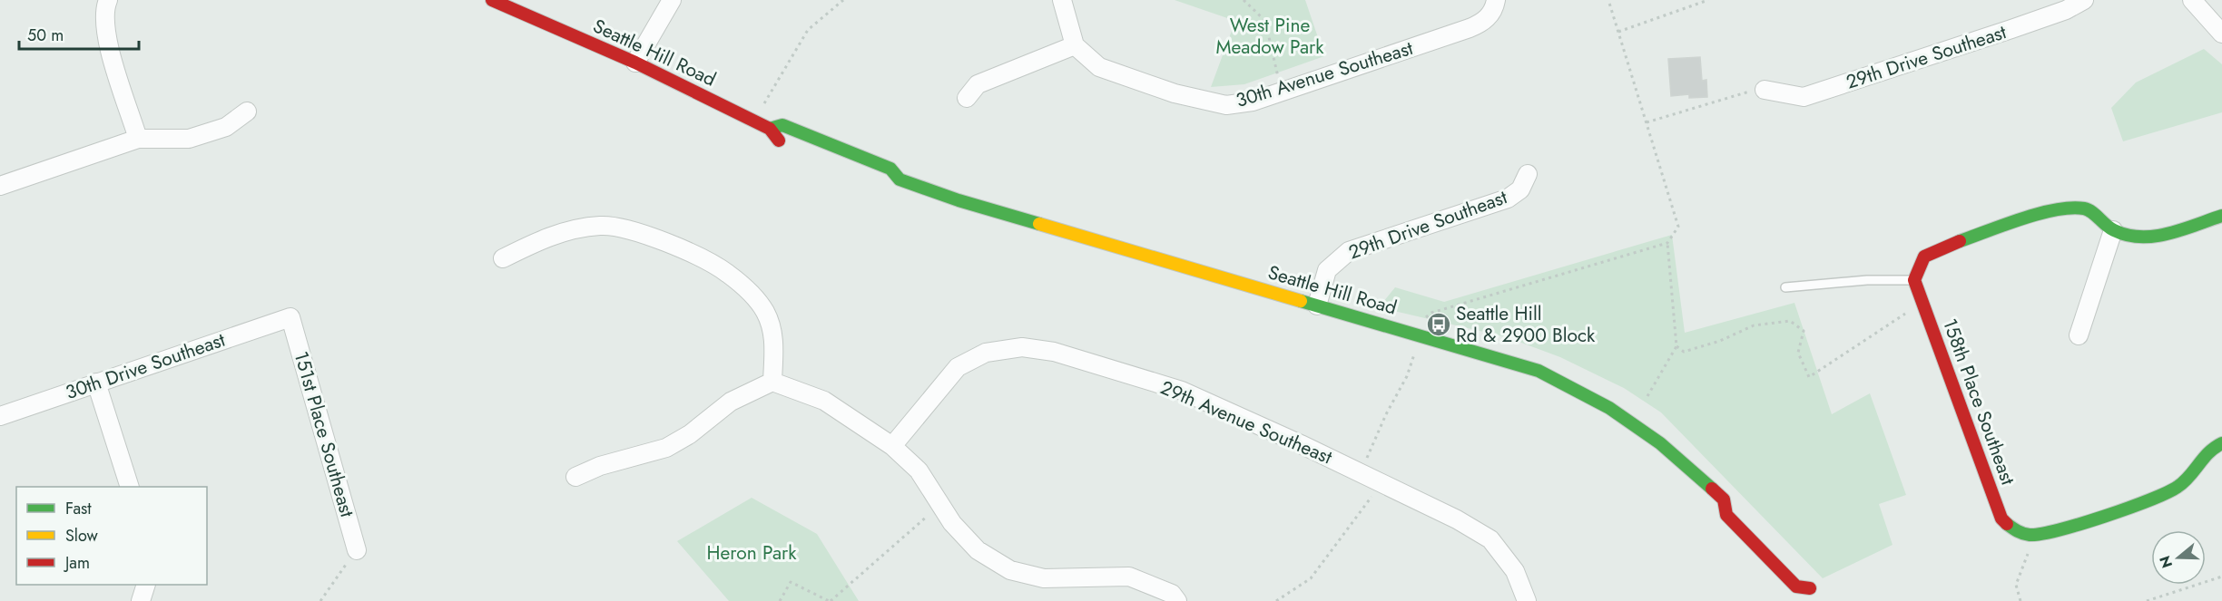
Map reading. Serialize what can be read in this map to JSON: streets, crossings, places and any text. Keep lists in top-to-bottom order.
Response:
{
  "streets": {
    "main road": ["Seattle Hill Road", "158th Place Southeast"],
    "street": [
      "29th Drive Southeast",
      "30th Avenue Southeast",
      "30th Drive Southeast",
      "29th Avenue Southeast",
      "151st Place Southeast"
    ]
  },
  "crossings": [
    ["Seattle Hill Road", "29th Drive Southeast"],
    ["30th Drive Southeast", "151st Place Southeast"]
  ],
  "parks": ["West Pine Meadow Park", "Heron Park"],
  "places": {
    "bus stop": ["Seattle Hill Rd & 2900 Block"]
  },
  "legend": ["Fast", "Slow", "Jam"],
  "scale_bar": "50 m",
  "north": "left"
}
